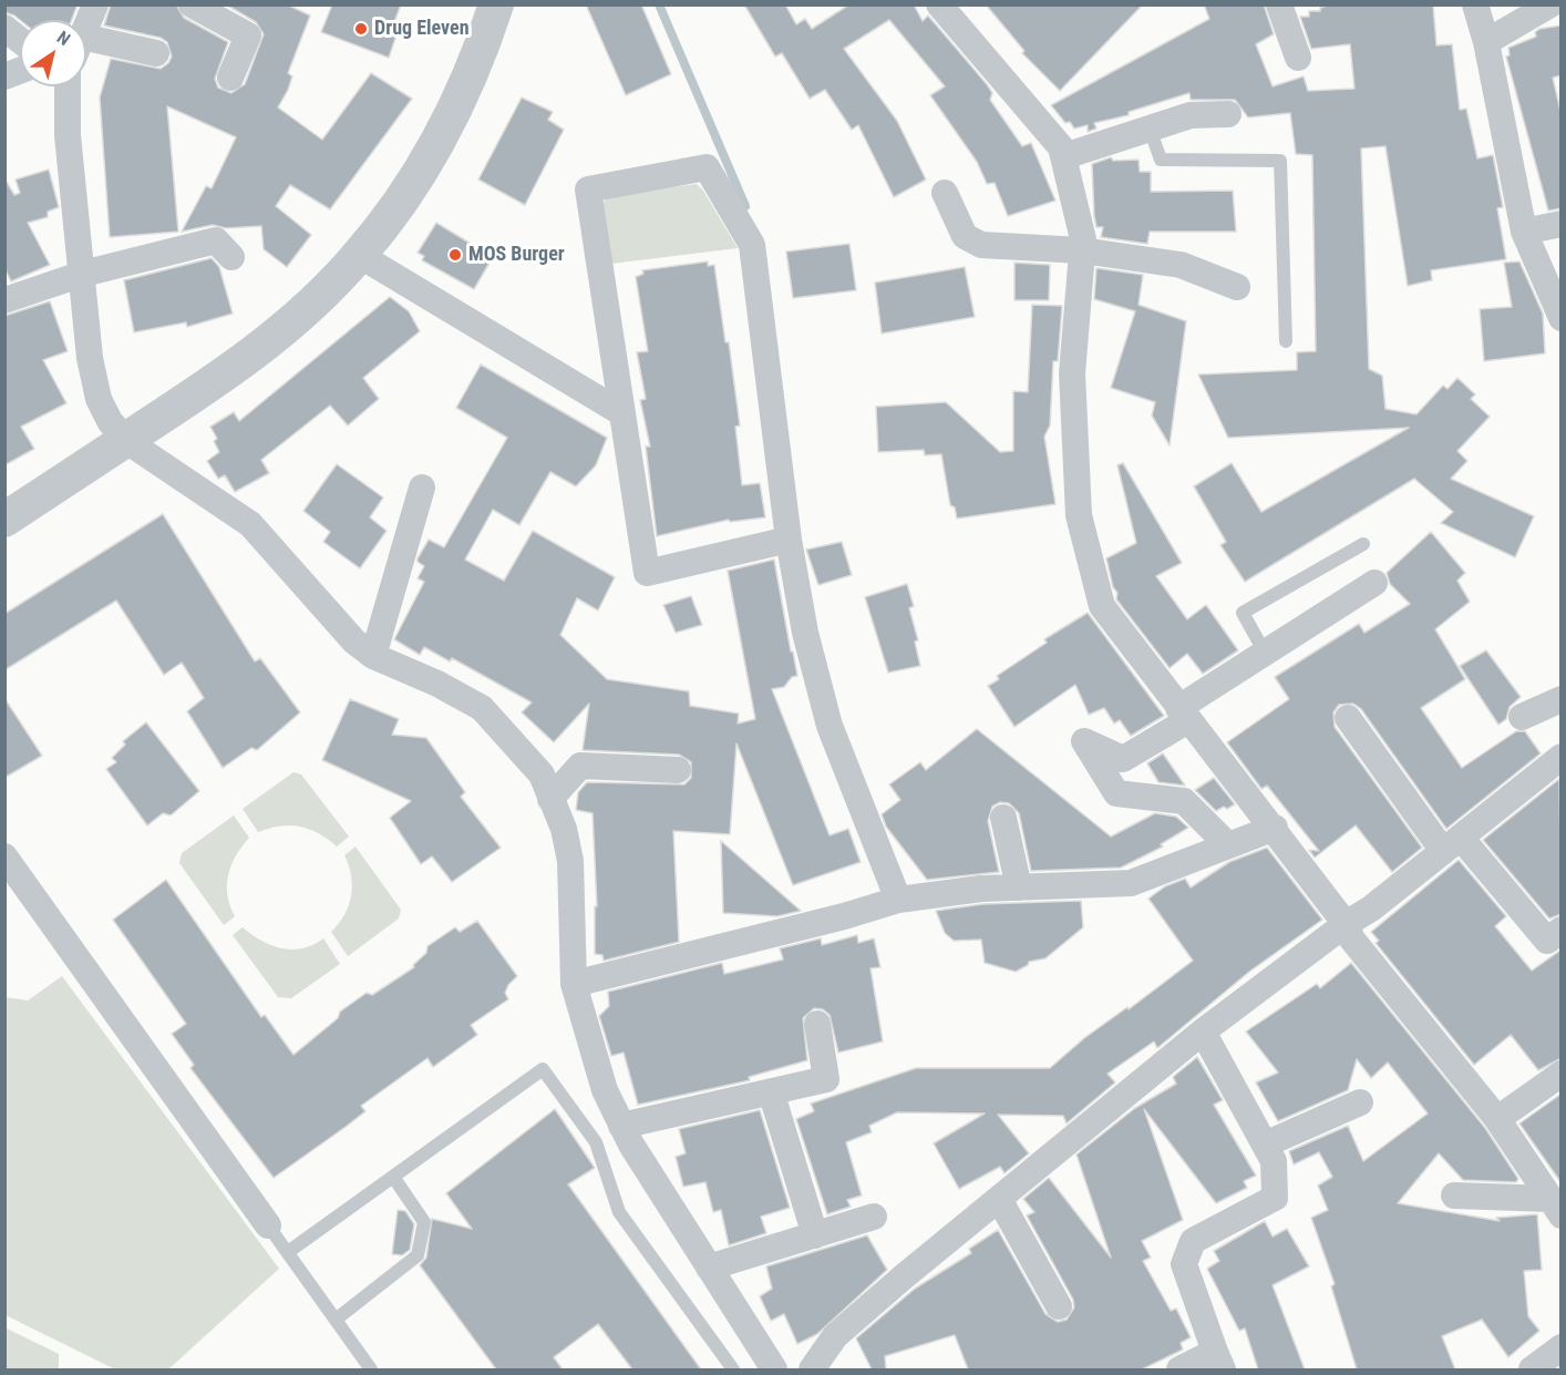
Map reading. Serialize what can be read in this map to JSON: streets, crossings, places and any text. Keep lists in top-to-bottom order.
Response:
{
  "places": ["Drug Eleven", "MOS Burger"],
  "north": "top right"
}
